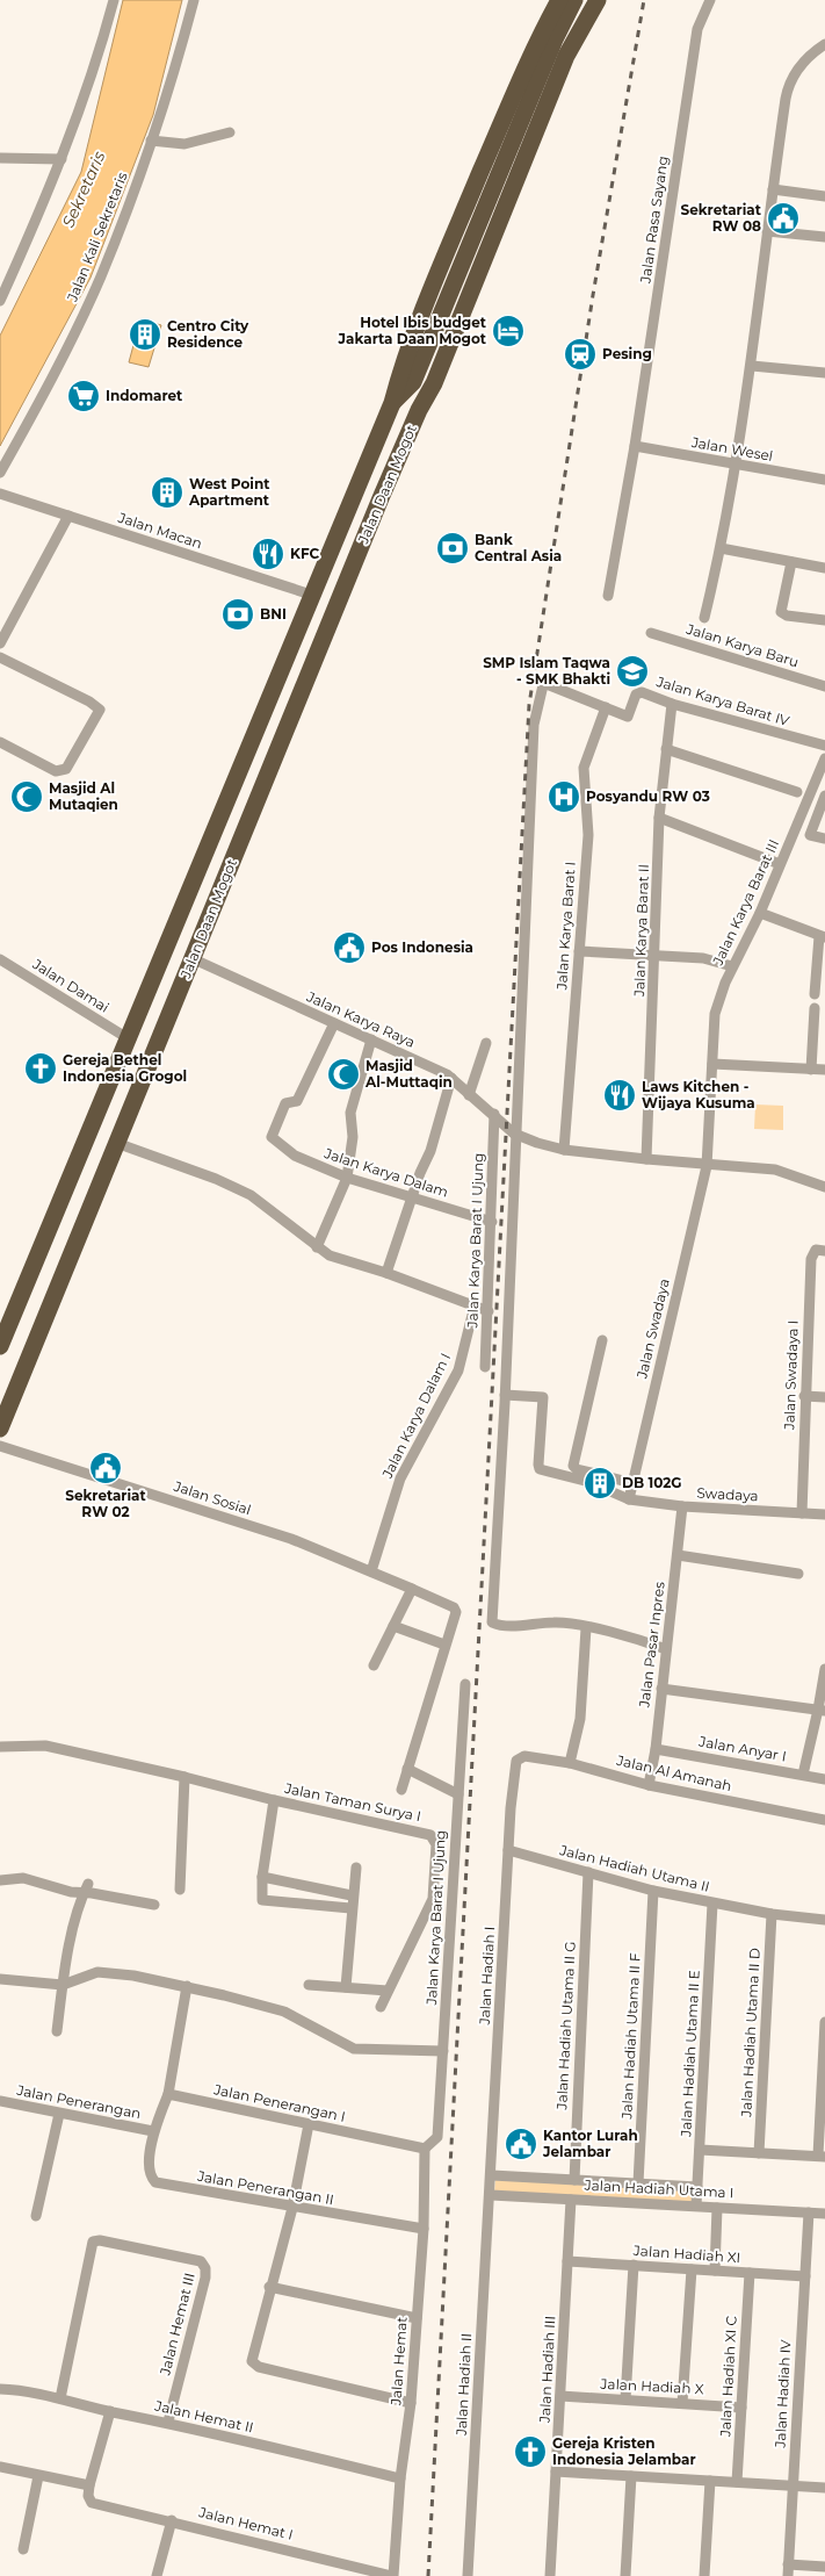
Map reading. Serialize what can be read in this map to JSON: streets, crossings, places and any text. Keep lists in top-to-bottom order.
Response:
{
  "streets": {
    "highway": ["Jalan Daan Mogot"],
    "street": [
      "Jalan Rasa Sayang",
      "Jalan Kali Sekretaris",
      "Jalan Wesel",
      "Jalan Macan",
      "Jalan Karya Baru",
      "Jalan Karya Barat IV",
      "Jalan Karya Barat III",
      "Jalan Karya Barat I",
      "Jalan Karya Barat II",
      "Jalan Damai",
      "Jalan Karya Raya",
      "Jalan Karya Dalam",
      "Jalan Karya Barat I Ujung",
      "Jalan Swadaya",
      "Jalan Swadaya I",
      "Jalan Karya Dalam I",
      "Swadaya",
      "Jalan Sosial",
      "Jalan Pasar Inpres",
      "Jalan Anyar I",
      "Jalan Al Amanah",
      "Jalan Taman Surya I",
      "Jalan Hadiah Utama II",
      "Jalan Hadiah I",
      "Jalan Hadiah Utama II G",
      "Jalan Hadiah Utama II D",
      "Jalan Hadiah Utama II F",
      "Jalan Hadiah Utama II E",
      "Jalan Penerangan",
      "Jalan Penerangan I",
      "Jalan Penerangan II",
      "Jalan Hadiah Utama I",
      "Jalan Hadiah XI",
      "Jalan Hemat III",
      "Jalan Hemat",
      "Jalan Hadiah III",
      "Jalan Hadiah XI C",
      "Jalan Hadiah II",
      "Jalan Hadiah X",
      "Jalan Hadiah IV",
      "Jalan Hemat II",
      "Jalan Hemat I"
    ]
  },
  "crossings": [
    ["Jalan Rasa Sayang", "Jalan Wesel"],
    ["Jalan Daan Mogot", "Jalan Macan"],
    ["Jalan Daan Mogot", "Jalan Damai"],
    ["Jalan Daan Mogot", "Jalan Karya Raya"],
    ["Jalan Karya Barat IV", "Jalan Karya Barat I"],
    ["Jalan Karya Barat IV", "Jalan Karya Barat II"],
    ["Jalan Karya Barat III", "Jalan Karya Raya"],
    ["Jalan Karya Barat III", "Jalan Swadaya"],
    ["Jalan Karya Barat I", "Jalan Karya Raya"],
    ["Jalan Karya Barat II", "Jalan Karya Raya"],
    ["Jalan Karya Raya", "Jalan Karya Dalam"],
    ["Jalan Karya Raya", "Jalan Karya Barat I Ujung"],
    ["Jalan Karya Raya", "Jalan Swadaya"],
    ["Jalan Karya Dalam", "Jalan Karya Barat I Ujung"],
    ["Jalan Karya Barat I Ujung", "Jalan Penerangan I"],
    ["Jalan Karya Barat I Ujung", "Jalan Hemat"],
    ["Jalan Swadaya", "Swadaya"],
    ["Jalan Swadaya I", "Swadaya"],
    ["Jalan Karya Dalam I", "Jalan Sosial"],
    ["Swadaya", "Jalan Pasar Inpres"],
    ["Jalan Pasar Inpres", "Jalan Anyar I"],
    ["Jalan Pasar Inpres", "Jalan Al Amanah"],
    ["Jalan Al Amanah", "Jalan Hadiah I"],
    ["Jalan Hadiah Utama II", "Jalan Hadiah I"],
    ["Jalan Hadiah Utama II", "Jalan Hadiah Utama II G"],
    ["Jalan Hadiah Utama II", "Jalan Hadiah Utama II D"],
    ["Jalan Hadiah Utama II", "Jalan Hadiah Utama II F"],
    ["Jalan Hadiah Utama II", "Jalan Hadiah Utama II E"],
    ["Jalan Hadiah I", "Jalan Hadiah Utama I"],
    ["Jalan Hadiah I", "Jalan Hadiah II"],
    ["Jalan Hadiah Utama II G", "Jalan Hadiah Utama I"],
    ["Jalan Hadiah Utama II F", "Jalan Hadiah Utama I"],
    ["Jalan Hadiah Utama II E", "Jalan Hadiah Utama I"],
    ["Jalan Penerangan", "Jalan Penerangan II"],
    ["Jalan Penerangan I", "Jalan Hemat"],
    ["Jalan Penerangan II", "Jalan Hemat"],
    ["Jalan Hadiah Utama I", "Jalan Hadiah III"],
    ["Jalan Hadiah Utama I", "Jalan Hadiah II"],
    ["Jalan Hadiah Utama I", "Jalan Hadiah IV"],
    ["Jalan Hadiah XI", "Jalan Hadiah III"],
    ["Jalan Hadiah XI", "Jalan Hadiah XI C"],
    ["Jalan Hadiah XI", "Jalan Hadiah IV"],
    ["Jalan Hemat III", "Jalan Hemat II"],
    ["Jalan Hemat", "Jalan Hemat II"],
    ["Jalan Hemat", "Jalan Hemat I"],
    ["Jalan Hadiah III", "Jalan Hadiah X"],
    ["Jalan Hadiah XI C", "Jalan Hadiah X"]
  ],
  "water": ["Sekretaris"],
  "places": {
    "public building": [
      "Sekretariat RW 08",
      "Pos Indonesia",
      "Sekretariat RW 02",
      "Kantor Lurah Jelambar"
    ],
    "hotel": ["Hotel Ibis budget Jakarta Daan Mogot"],
    "building": ["Centro City Residence", "West Point Apartment", "DB 102G"],
    "station": ["Pesing"],
    "supermarket": ["Indomaret"],
    "bank": ["Bank Central Asia", "BNI"],
    "restaurant": ["KFC", "Laws Kitchen - Wijaya Kusuma"],
    "school or university": ["SMP Islam Taqwa - SMK Bhakti"],
    "mosque": ["Masjid Al Mutaqien", "Masjid Al-Muttaqin"],
    "hospital": ["Posyandu RW 03"],
    "church": ["Gereja Bethel Indonesia Grogol", "Gereja Kristen Indonesia Jelambar"]
  }
}
